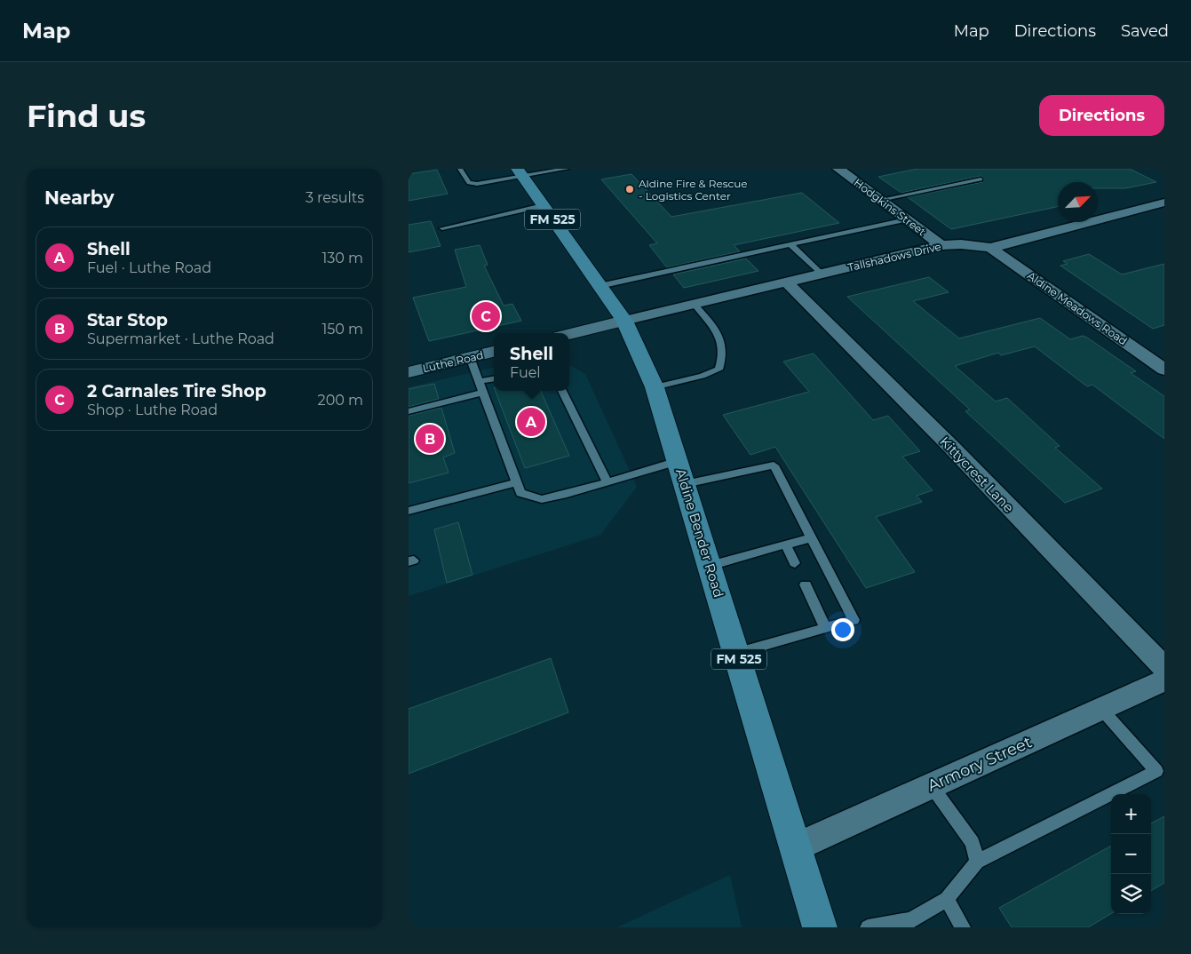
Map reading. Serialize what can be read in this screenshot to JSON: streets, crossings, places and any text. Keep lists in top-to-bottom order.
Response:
{
  "streets": {
    "main road": ["FM 525", "Aldine Bender Road"],
    "street": [
      "Hodgkins Street",
      "Tallshadows Drive",
      "Aldine Meadows Road",
      "Luthe Road",
      "Kittycrest Lane",
      "Armory Street"
    ]
  },
  "crossings": [
    ["Hodgkins Street", "Tallshadows Drive"],
    ["Tallshadows Drive", "Aldine Meadows Road"],
    ["Tallshadows Drive", "Kittycrest Lane"],
    ["Tallshadows Drive", "Aldine Bender Road"],
    ["Aldine Bender Road", "Armory Street"]
  ],
  "places": ["Aldine Fire & Rescue - Logistics Center"],
  "north": "top right",
  "page": {
    "header": "Map",
    "nav": ["Map", "Directions", "Saved"],
    "buttons": "Directions",
    "title": "Find us",
    "heading": ["Nearby", "3 results"],
    "list": [
      {
        "mark": "A",
        "name": "Shell",
        "note": "Fuel · Luthe Road",
        "value": "130 m"
      },
      {
        "mark": "B",
        "name": "Star Stop",
        "note": "Supermarket · Luthe Road",
        "value": "150 m"
      },
      {
        "mark": "C",
        "name": "2 Carnales Tire Shop",
        "note": "Shop · Luthe Road",
        "value": "200 m"
      }
    ],
    "pins": ["C", "A", "B"],
    "popup": ["Shell", "Fuel"],
    "map_buttons": ["+", "−"]
  }
}
